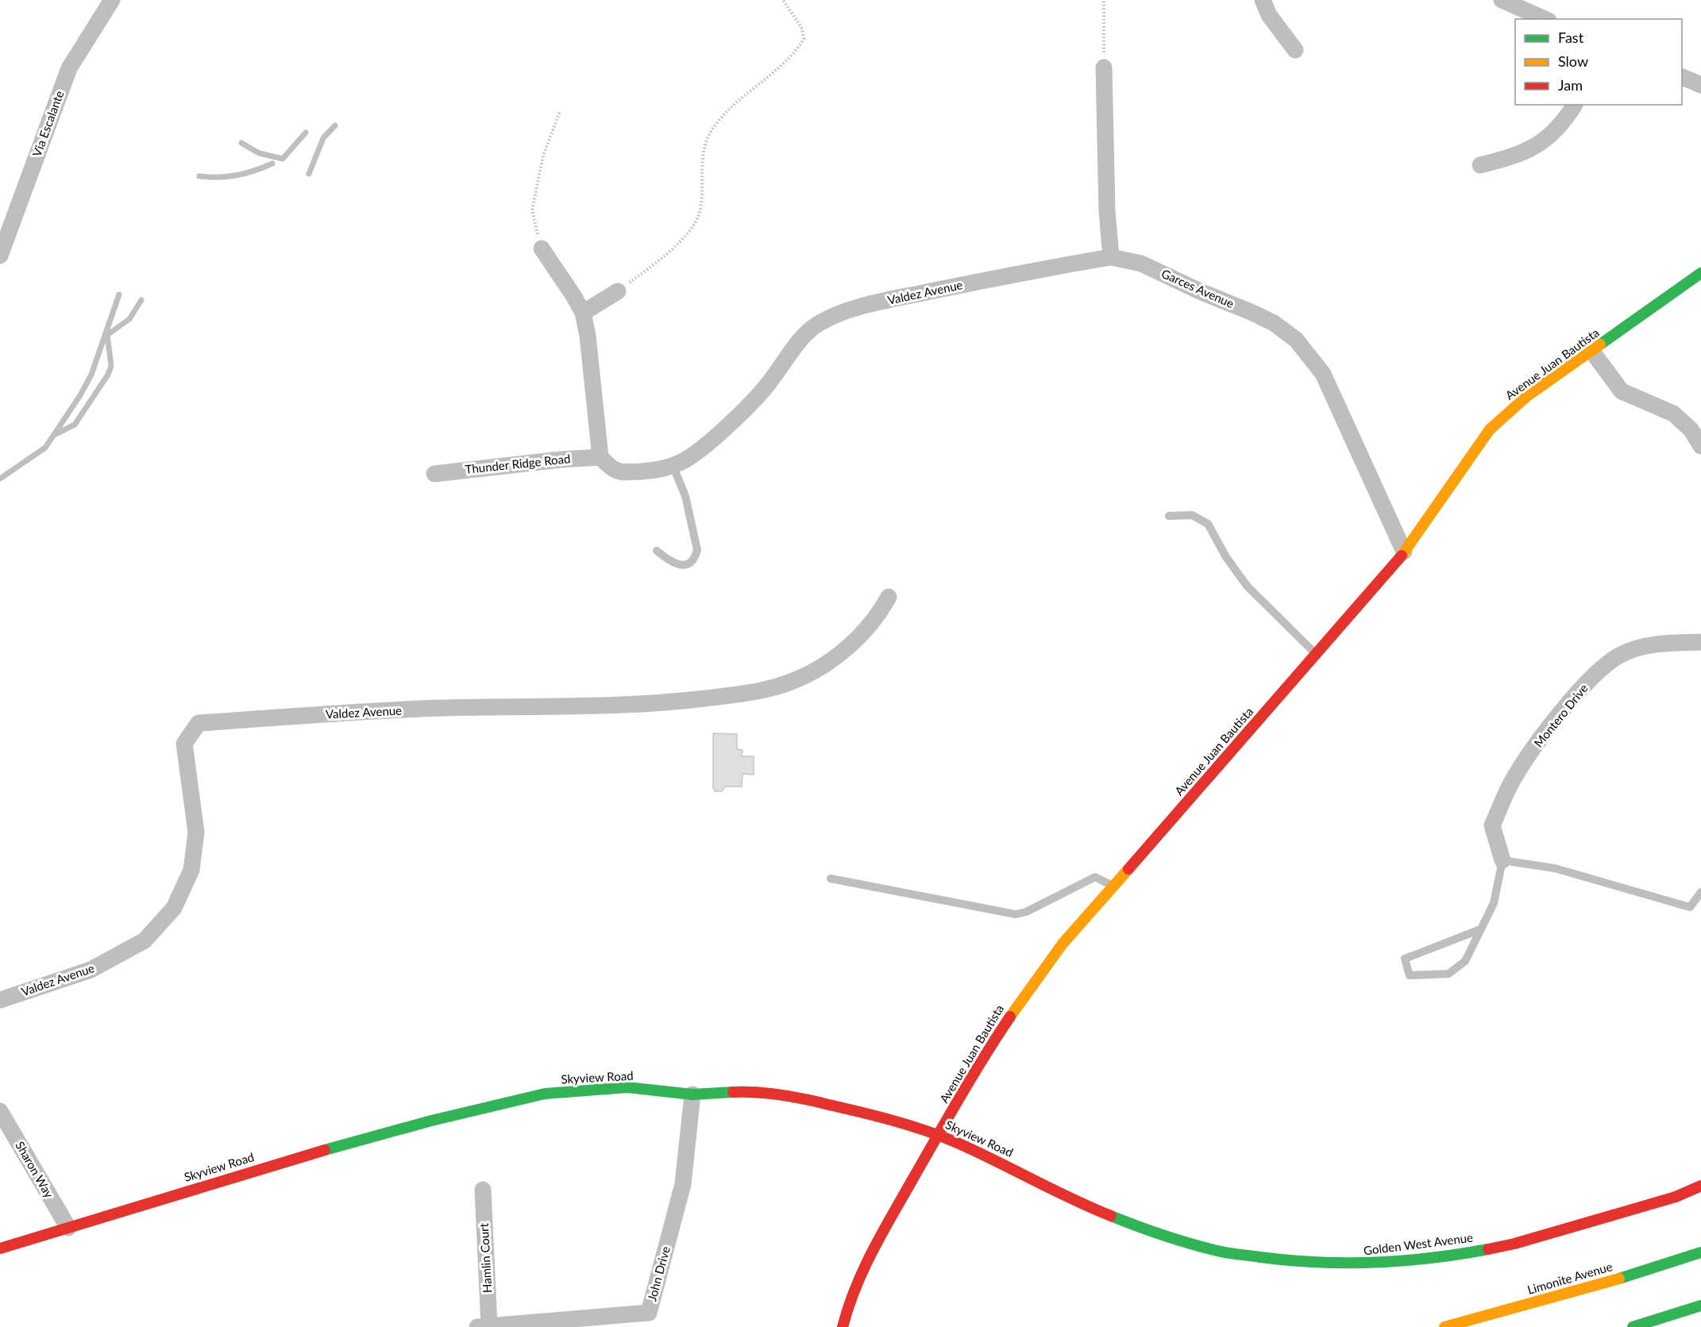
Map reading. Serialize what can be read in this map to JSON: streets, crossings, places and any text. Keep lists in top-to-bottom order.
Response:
{
  "streets": {
    "street": [
      "Via Escalante",
      "Garces Avenue",
      "Valdez Avenue",
      "Avenue Juan Bautista",
      "Thunder Ridge Road",
      "Montero Drive",
      "Skyview Road",
      "Sharon Way",
      "Golden West Avenue",
      "Hamlin Court",
      "John Drive",
      "Limonite Avenue"
    ]
  },
  "crossings": [
    ["Garces Avenue", "Valdez Avenue"],
    ["Garces Avenue", "Avenue Juan Bautista"],
    ["Avenue Juan Bautista", "Skyview Road"],
    ["Skyview Road", "Sharon Way"],
    ["Skyview Road", "Golden West Avenue"],
    ["Skyview Road", "John Drive"],
    ["Hamlin Court", "John Drive"]
  ],
  "legend": ["Fast", "Slow", "Jam"]
}
